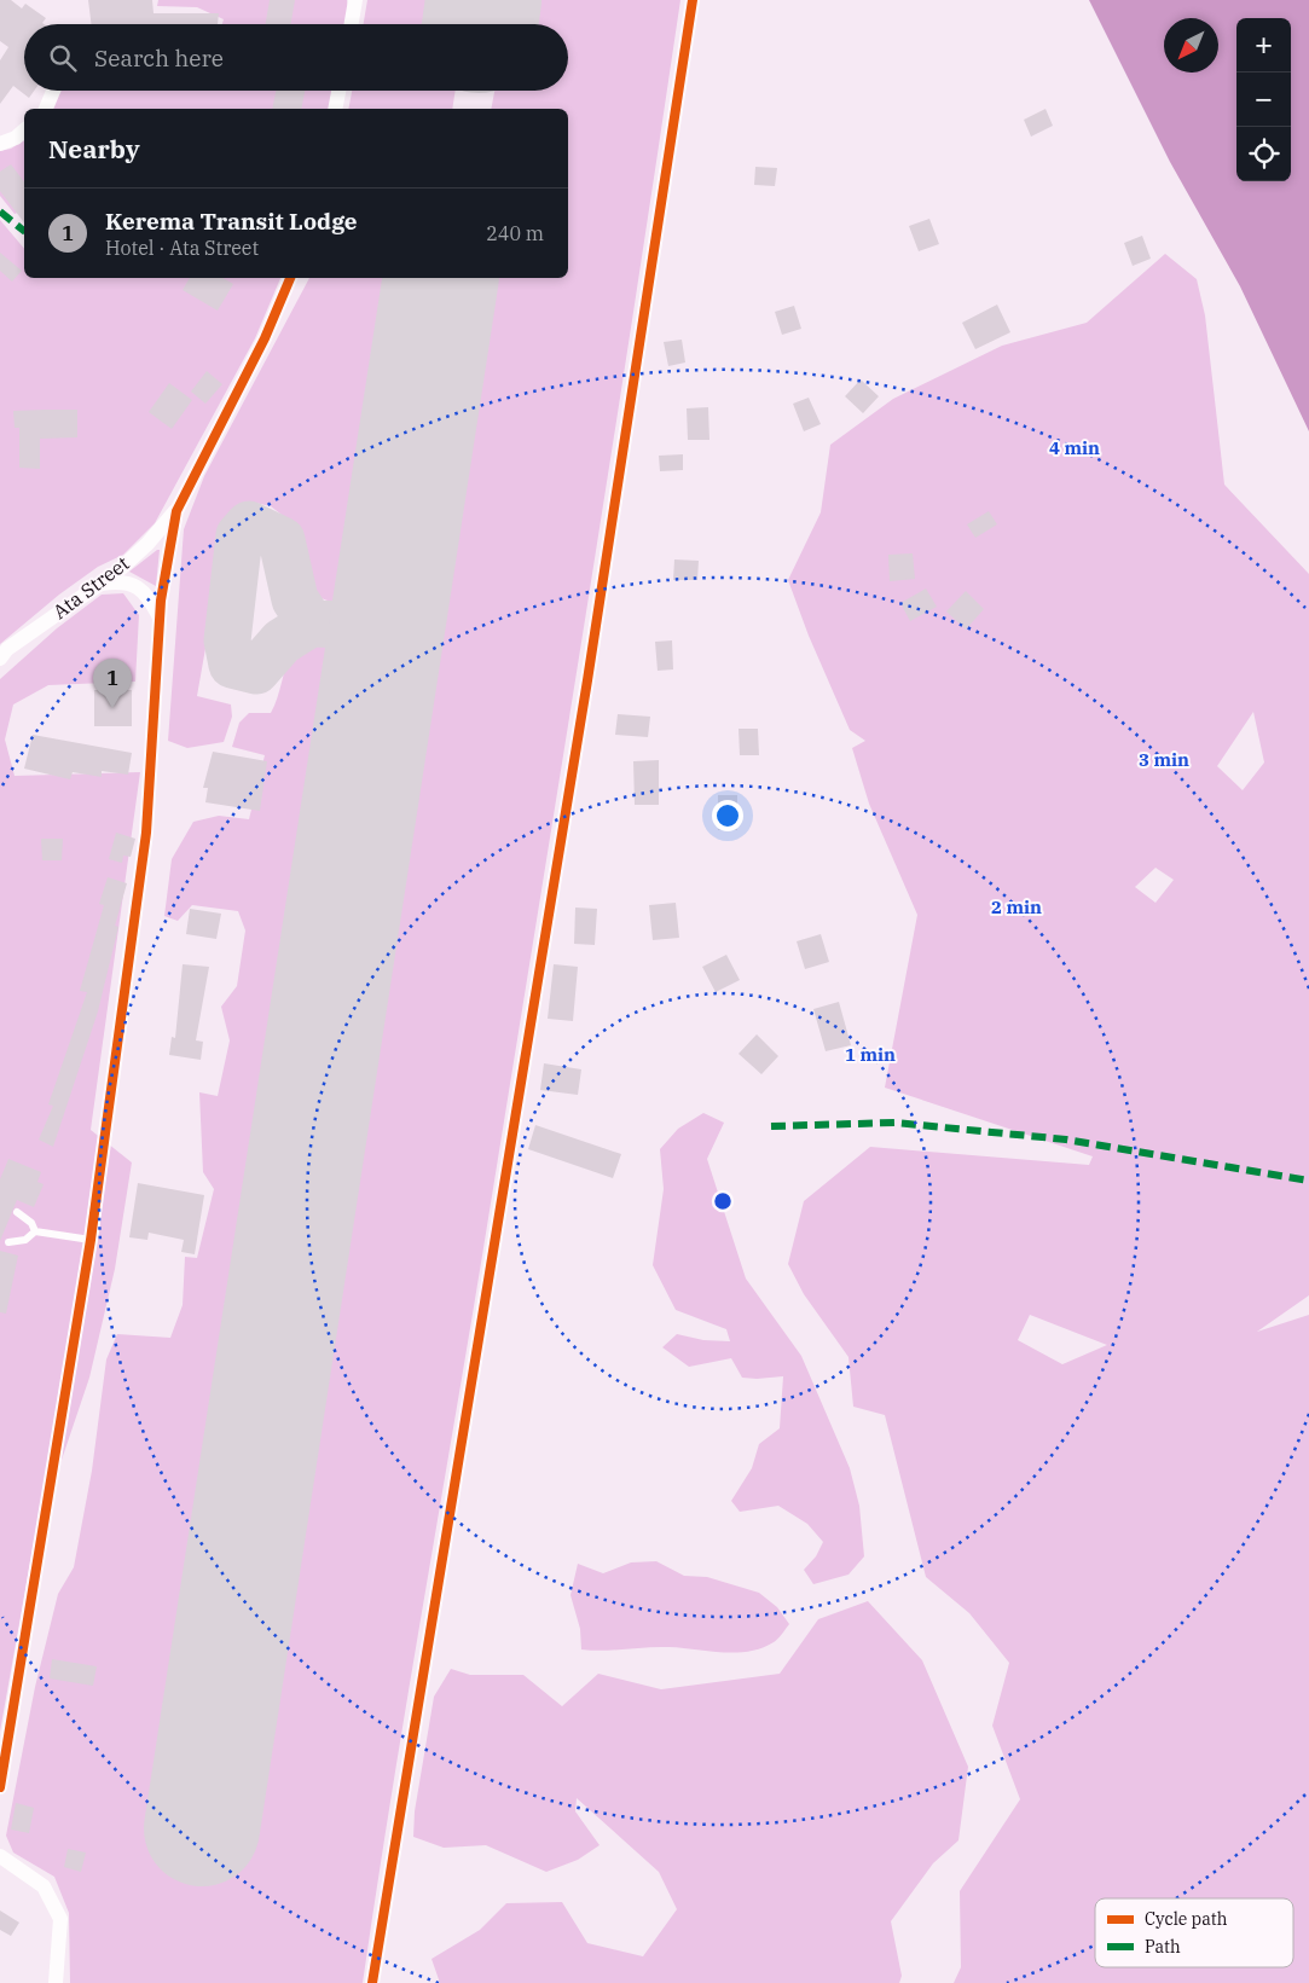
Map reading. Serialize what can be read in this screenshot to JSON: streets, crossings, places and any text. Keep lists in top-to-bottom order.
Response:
{
  "streets": {
    "street": ["Ata Street"]
  },
  "legend": ["Cycle path", "Path"],
  "north": "bottom left",
  "page": {
    "map_buttons": ["+", "−"],
    "search": "Search here",
    "heading": "Nearby",
    "list": [
      {
        "mark": "1",
        "name": "Kerema Transit Lodge",
        "note": "Hotel · Ata Street",
        "value": "240 m"
      }
    ],
    "pins": "1"
  },
  "rings": [
    "4 min",
    "3 min",
    "2 min",
    "1 min"
  ]
}
